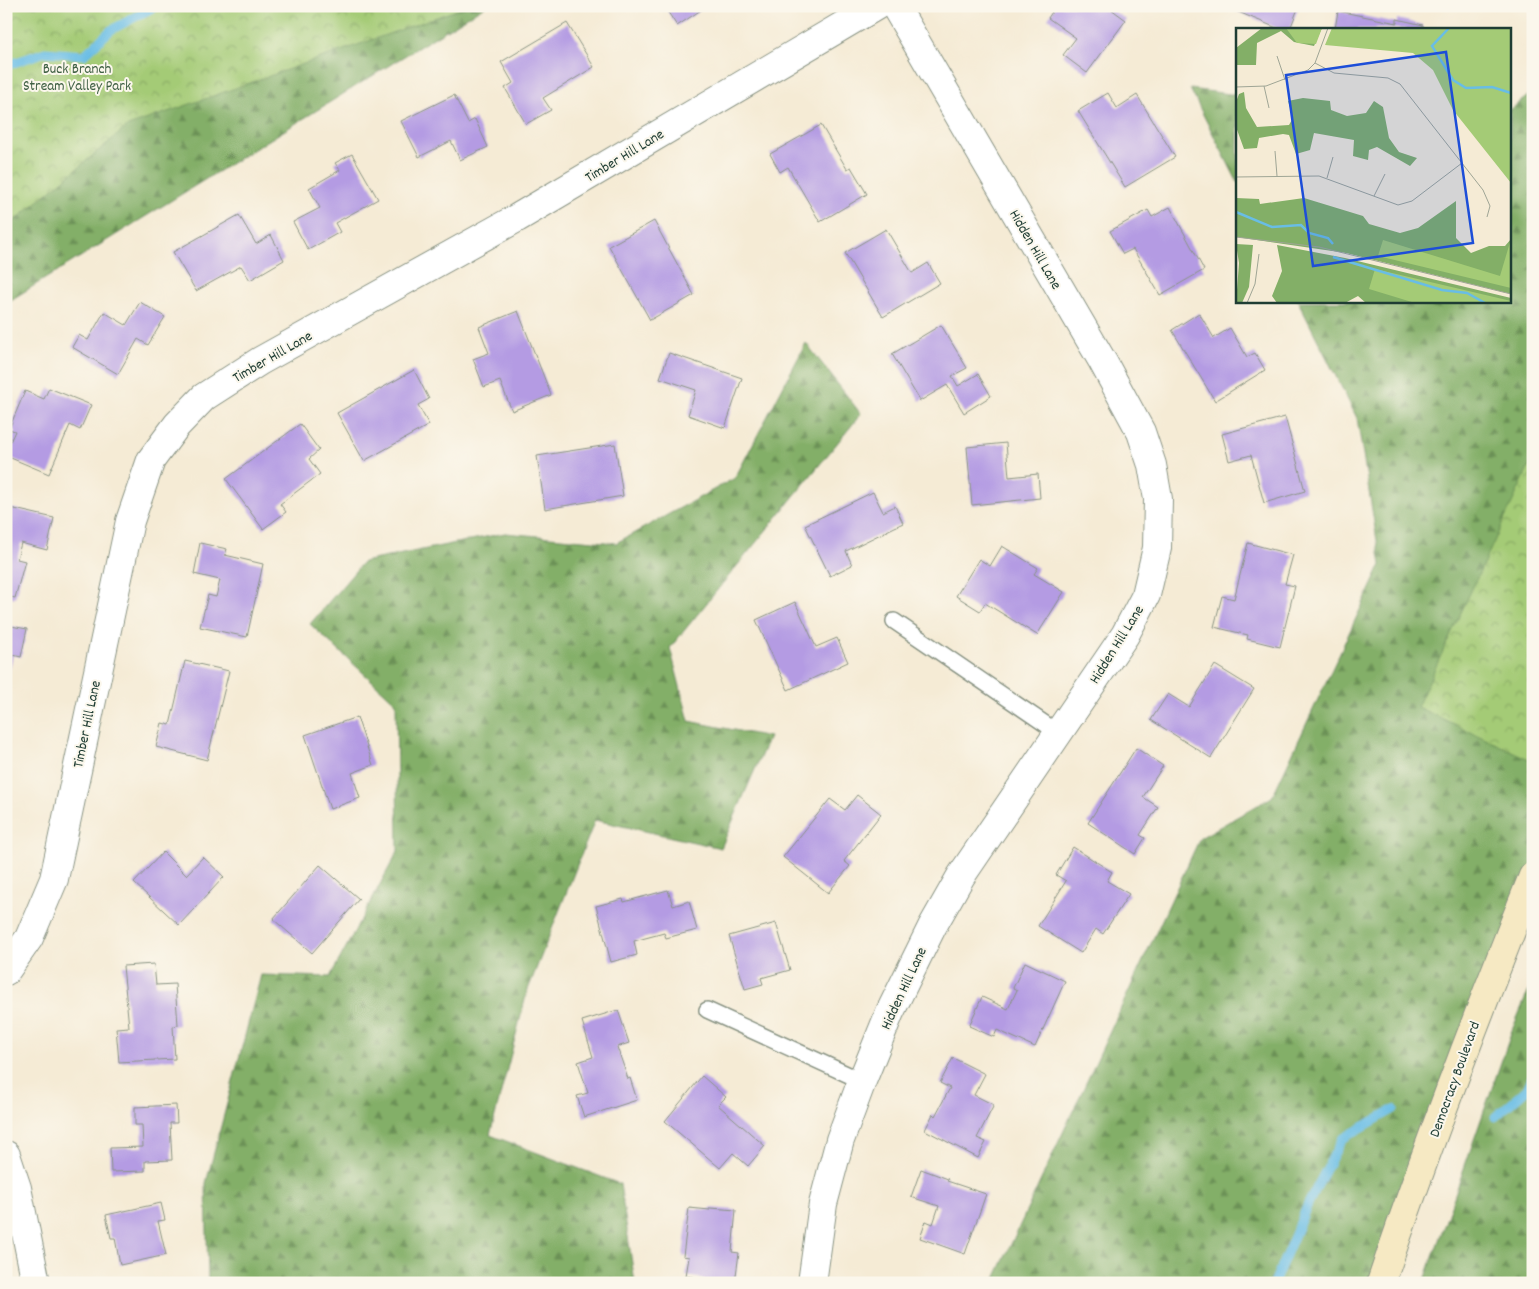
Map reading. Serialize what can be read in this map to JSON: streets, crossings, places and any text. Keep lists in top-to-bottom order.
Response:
{
  "streets": {
    "main road": ["Democracy Boulevard"],
    "street": ["Timber Hill Lane", "Hidden Hill Lane"]
  },
  "parks": ["Buck Branch Stream Valley Park"]
}
